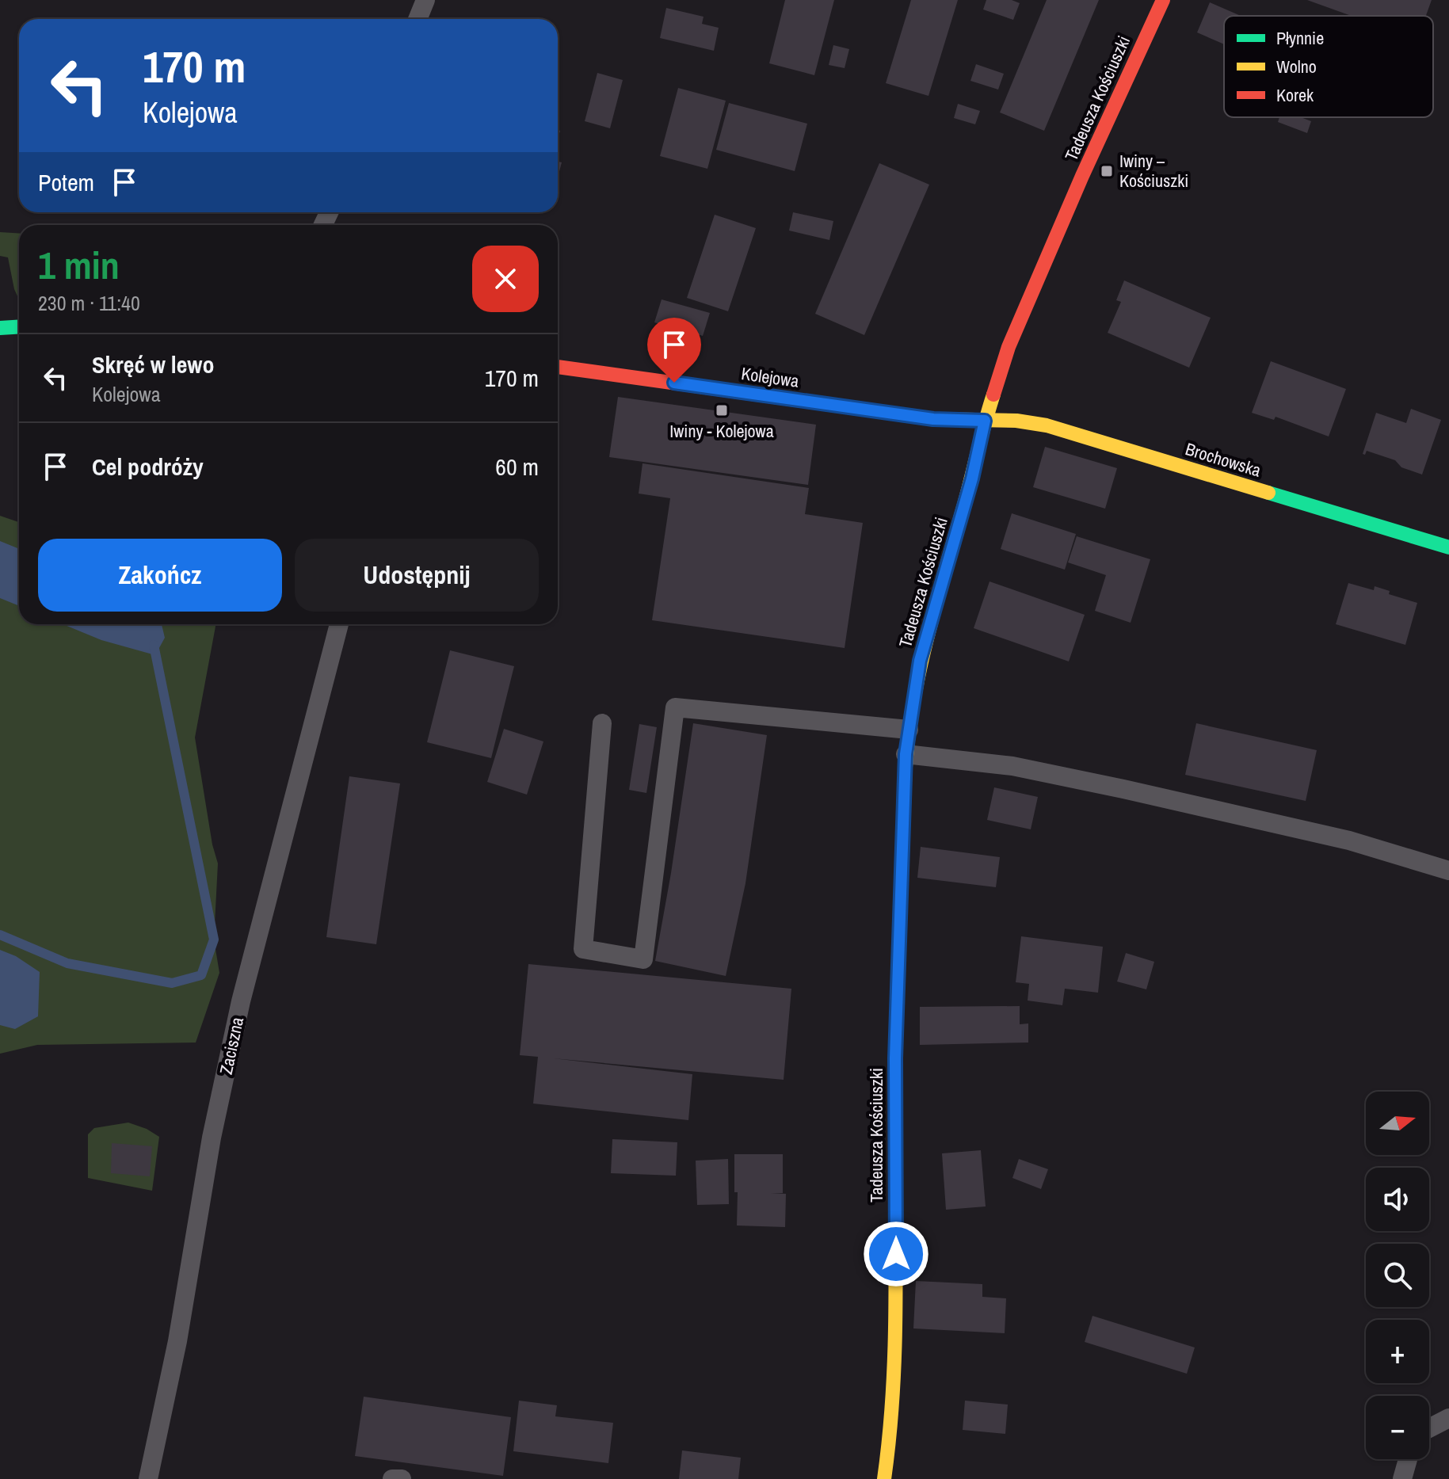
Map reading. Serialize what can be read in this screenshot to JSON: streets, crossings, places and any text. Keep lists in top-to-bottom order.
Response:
{
  "streets": {
    "street": ["Tadeusza Kościuszki", "Kolejowa", "Brochowska"],
    "lane": ["Zaciszna"]
  },
  "crossings": [
    ["Tadeusza Kościuszki", "Kolejowa"],
    ["Tadeusza Kościuszki", "Brochowska"],
    ["Kolejowa", "Brochowska"]
  ],
  "places": {
    "transit": ["Iwiny – Kościuszki", "Iwiny - Kolejowa"]
  },
  "legend": ["Płynnie", "Wolno", "Korek"],
  "north": "right",
  "page": {
    "turn": ["170 m", "Kolejowa"],
    "then": "Potem",
    "heading": ["1 min", "230 m · 11:40"],
    "list": [
      {
        "name": "Skręć w lewo",
        "note": "Kolejowa",
        "value": "170 m"
      },
      {
        "name": "Cel podróży",
        "value": "60 m"
      }
    ],
    "buttons": ["Zakończ", "Udostępnij"],
    "map_buttons": ["+", "−"]
  }
}
